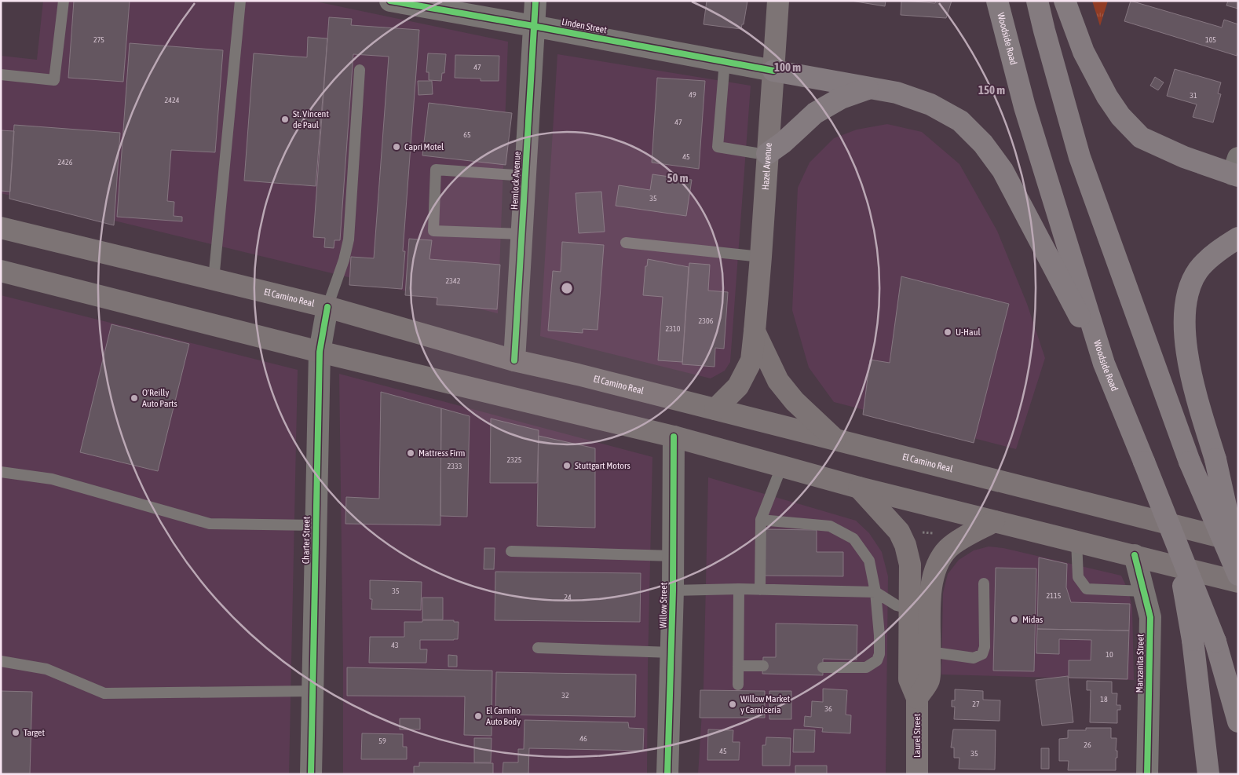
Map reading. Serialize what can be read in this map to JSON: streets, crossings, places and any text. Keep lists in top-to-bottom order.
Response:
{
  "streets": {
    "highway": ["Woodside Road"],
    "main road": ["Hazel Avenue", "El Camino Real", "Laurel Street"],
    "street": [
      "Linden Street",
      "Hemlock Avenue",
      "Charter Street",
      "Willow Street",
      "Manzanita Street"
    ]
  },
  "crossings": [
    ["Linden Street", "Hazel Avenue"],
    ["Linden Street", "Hemlock Avenue"],
    ["Hazel Avenue", "El Camino Real"],
    ["Hemlock Avenue", "El Camino Real"],
    ["El Camino Real", "Charter Street"]
  ],
  "places": [
    "St. Vincent de Paul",
    "Capri Motel",
    "U-Haul",
    "O'Reilly Auto Parts",
    "Mattress Firm",
    "Stuttgart Motors",
    "Midas",
    "Willow Market y Carniceria",
    "El Camino Auto Body",
    "Target"
  ],
  "house_numbers": [
    "275",
    "105",
    "47",
    "49",
    "31",
    "2424",
    "47",
    "65",
    "45",
    "2426",
    "35",
    "2342",
    "2306",
    "2310",
    "2325",
    "2333",
    "35",
    "2115",
    "24",
    "43",
    "10",
    "32",
    "18",
    "27",
    "36",
    "46",
    "59",
    "26",
    "45",
    "35"
  ],
  "rings": ["100 m", "150 m", "50 m"]
}
